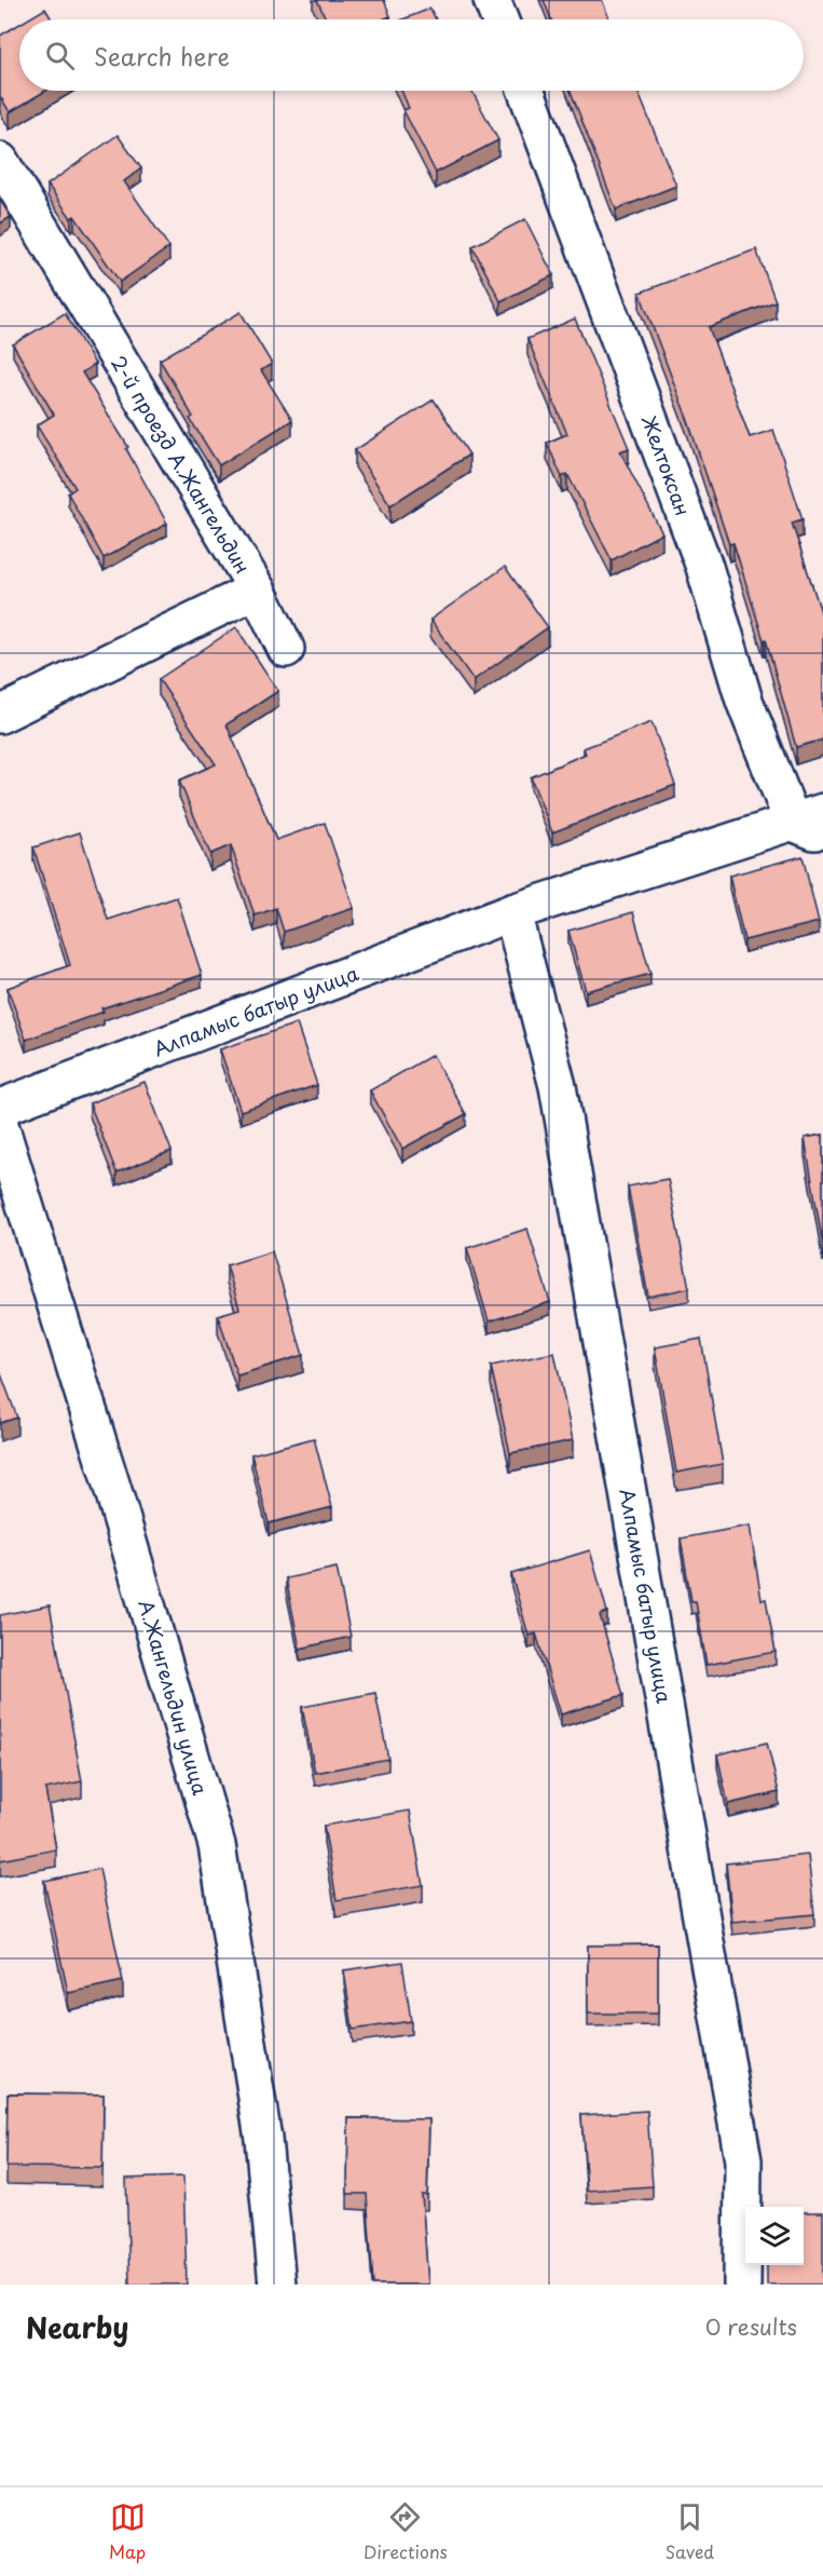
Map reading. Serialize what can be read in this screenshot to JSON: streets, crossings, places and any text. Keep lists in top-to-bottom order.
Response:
{
  "streets": {
    "street": [
      "2-й проезд А.Жангельдин",
      "Желтоксан",
      "Алпамыс батыр улица",
      "А.Жангельдин улица"
    ]
  },
  "crossings": [
    ["Желтоксан", "Алпамыс батыр улица"]
  ],
  "page": {
    "search": "Search here",
    "heading": ["Nearby", "0 results"],
    "nav": ["Map", "Directions", "Saved"]
  }
}
